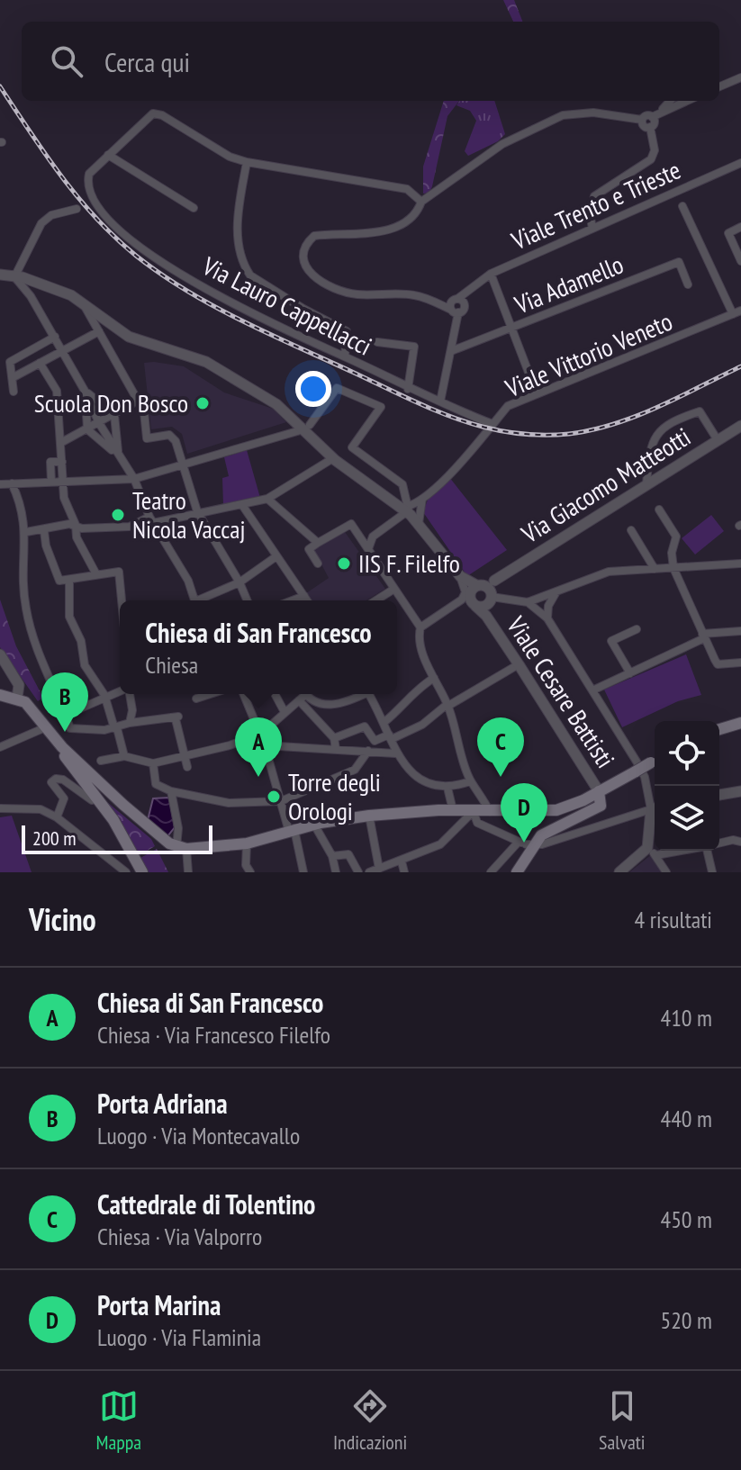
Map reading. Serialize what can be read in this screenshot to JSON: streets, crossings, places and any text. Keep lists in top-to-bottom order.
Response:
{
  "streets": {
    "street": [
      "Viale Trento e Trieste",
      "Via Adamello",
      "Via Lauro Cappellacci",
      "Viale Vittorio Veneto",
      "Via Giacomo Matteotti",
      "Viale Cesare Battisti"
    ]
  },
  "crossings": [
    ["Via Lauro Cappellacci", "Viale Vittorio Veneto"],
    ["Via Giacomo Matteotti", "Viale Cesare Battisti"]
  ],
  "places": [
    "Scuola Don Bosco",
    "Teatro Nicola Vaccaj",
    "IIS F. Filelfo",
    "Torre degli Orologi"
  ],
  "scale_bar": "200 m",
  "page": {
    "search": "Cerca qui",
    "popup": ["Chiesa di San Francesco", "Chiesa"],
    "pins": [
      "B",
      "A",
      "C",
      "D"
    ],
    "scale": "200 m",
    "heading": ["Vicino", "4 risultati"],
    "list": [
      {
        "mark": "A",
        "name": "Chiesa di San Francesco",
        "note": "Chiesa · Via Francesco Filelfo",
        "value": "410 m"
      },
      {
        "mark": "B",
        "name": "Porta Adriana",
        "note": "Luogo · Via Montecavallo",
        "value": "440 m"
      },
      {
        "mark": "C",
        "name": "Cattedrale di Tolentino",
        "note": "Chiesa · Via Valporro",
        "value": "450 m"
      },
      {
        "mark": "D",
        "name": "Porta Marina",
        "note": "Luogo · Via Flaminia",
        "value": "520 m"
      }
    ],
    "nav": ["Mappa", "Indicazioni", "Salvati"]
  }
}
